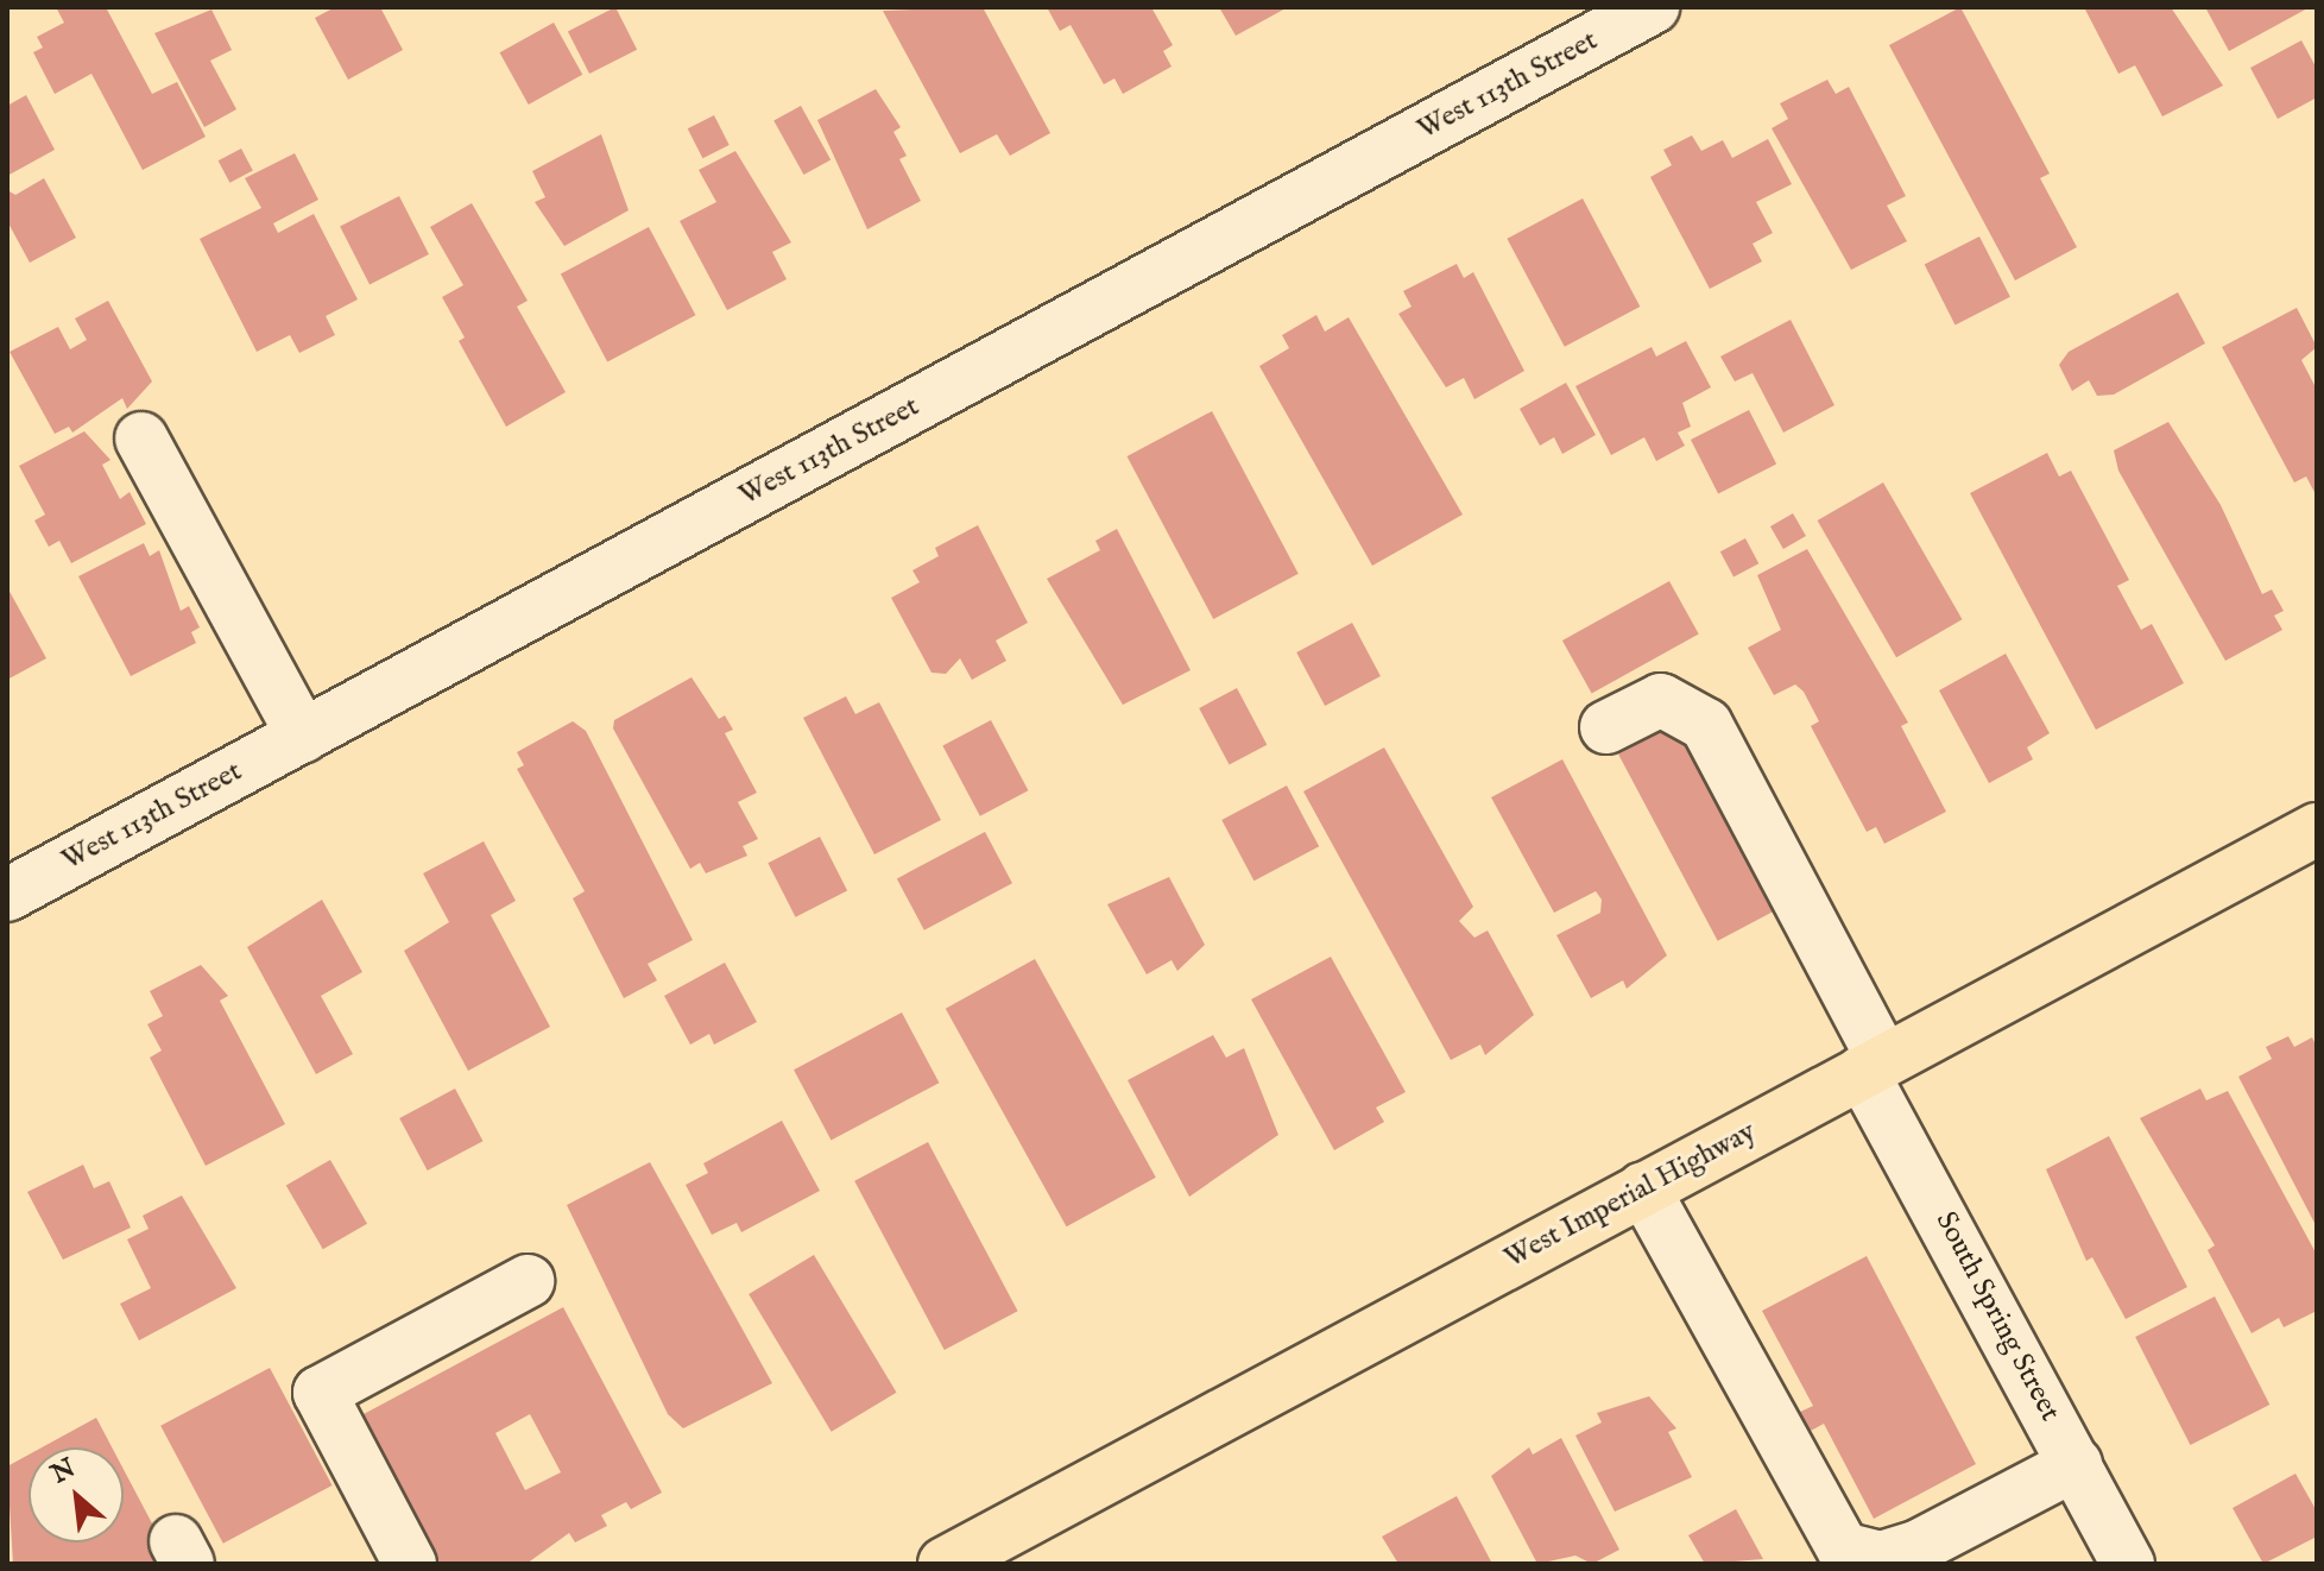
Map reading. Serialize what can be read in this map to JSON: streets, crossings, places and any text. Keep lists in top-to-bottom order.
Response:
{
  "streets": {
    "main road": ["West Imperial Highway"],
    "street": ["West 113th Street", "South Spring Street"]
  },
  "crossings": [
    ["West Imperial Highway", "South Spring Street"]
  ],
  "north": "top left"
}
